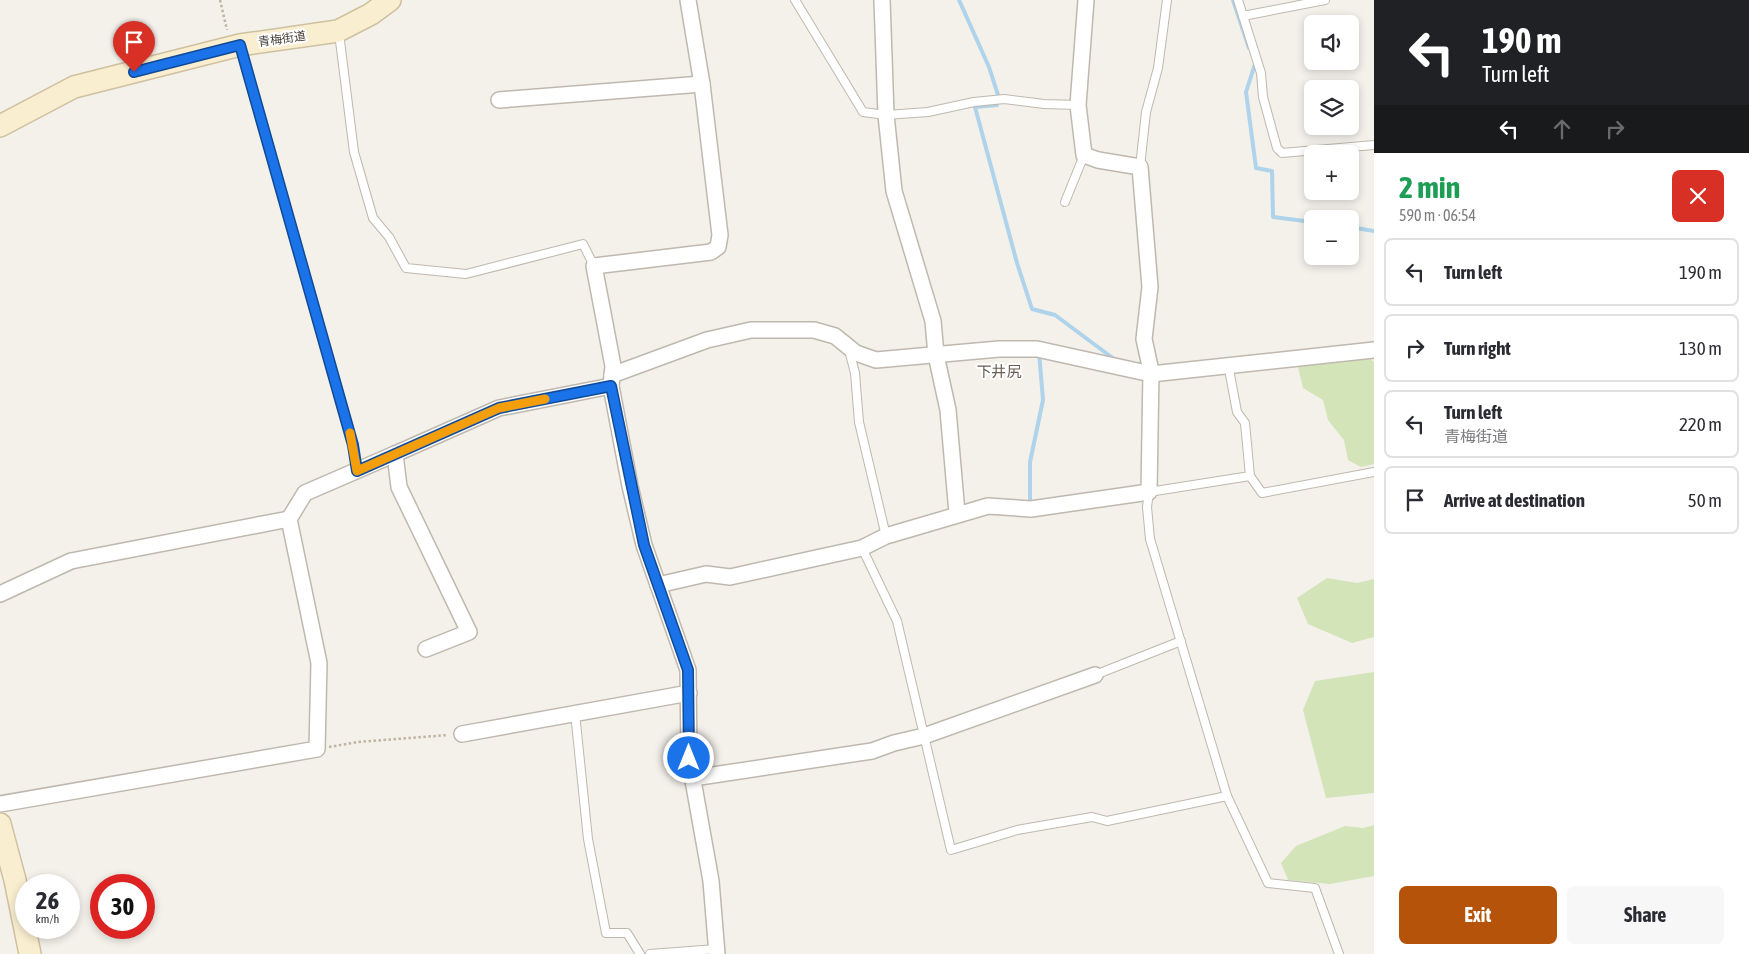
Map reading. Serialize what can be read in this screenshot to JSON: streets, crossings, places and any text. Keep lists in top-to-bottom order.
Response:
{
  "streets": {
    "main road": ["青梅街道"]
  },
  "districts": ["下井尻"],
  "page": {
    "turn": ["190 m", "Turn left"],
    "map_buttons": ["+", "−"],
    "heading": ["2 min", "590 m · 06:54"],
    "list": [
      {
        "name": "Turn left",
        "value": "190 m"
      },
      {
        "name": "Turn right",
        "value": "130 m"
      },
      {
        "name": "Turn left",
        "note": "青梅街道",
        "value": "220 m"
      },
      {
        "name": "Arrive at destination",
        "value": "50 m"
      }
    ],
    "speed": "26 km/h",
    "limit": "30",
    "buttons": ["Exit", "Share"]
  }
}
